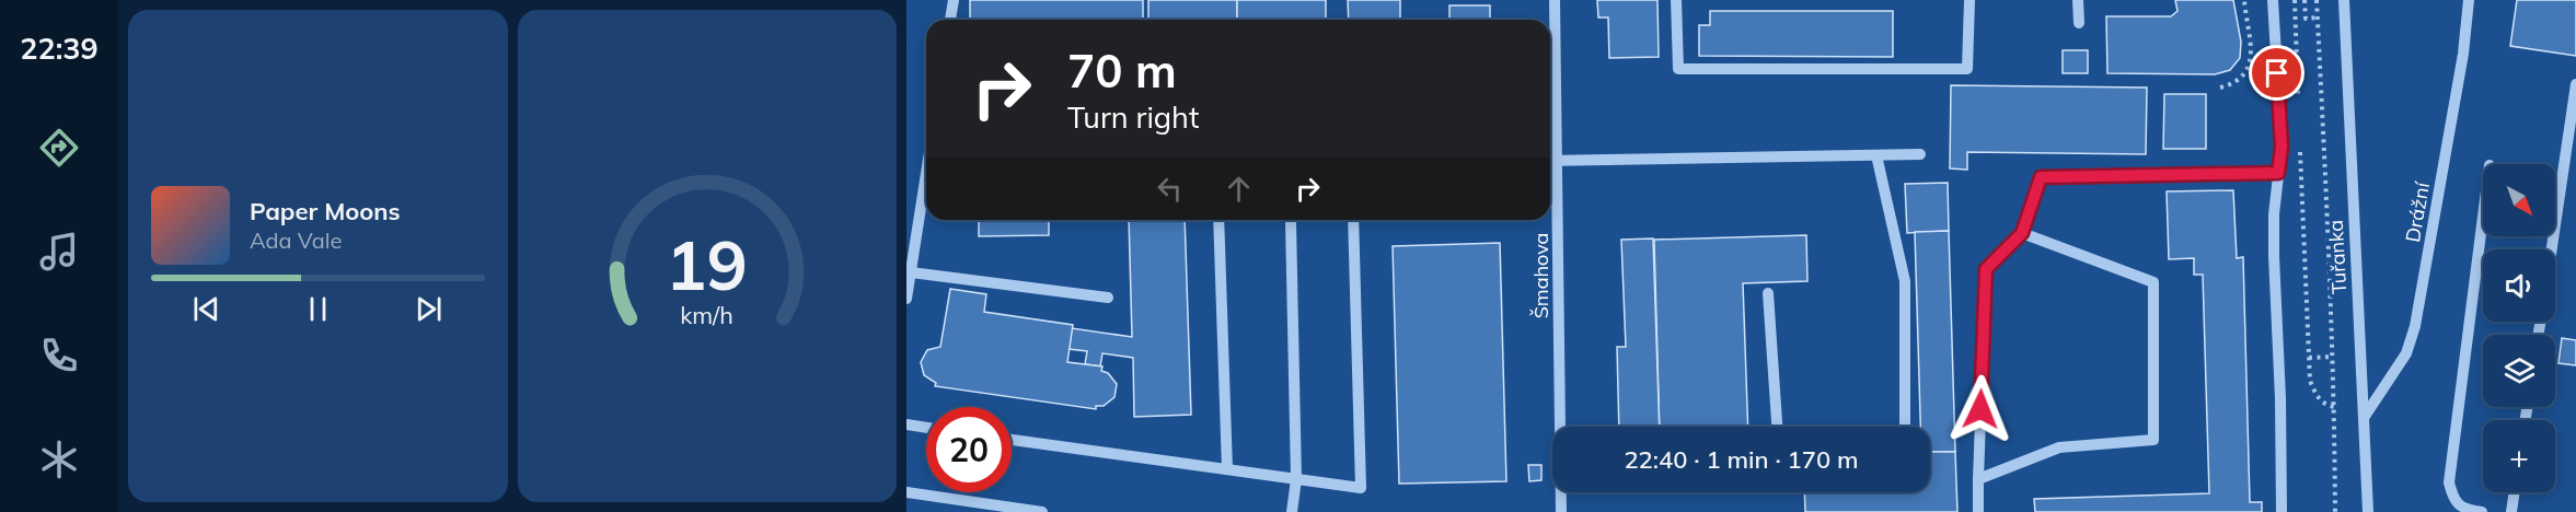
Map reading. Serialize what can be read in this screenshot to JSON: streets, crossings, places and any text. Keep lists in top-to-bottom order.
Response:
{
  "streets": {
    "street": ["Drážní", "Tuřanka", "Šmahova"]
  },
  "crossings": [
    ["Drážní", "Tuřanka"]
  ],
  "north": "bottom right",
  "page": {
    "tabs": "22:39",
    "turn": ["70 m", "Turn right"],
    "map_buttons": "+",
    "song": ["Paper Moons", "Ada Vale"],
    "limit": "20",
    "trip": "22:40 · 1 min · 170 m",
    "gauge": ["19", "km/h"]
  }
}
